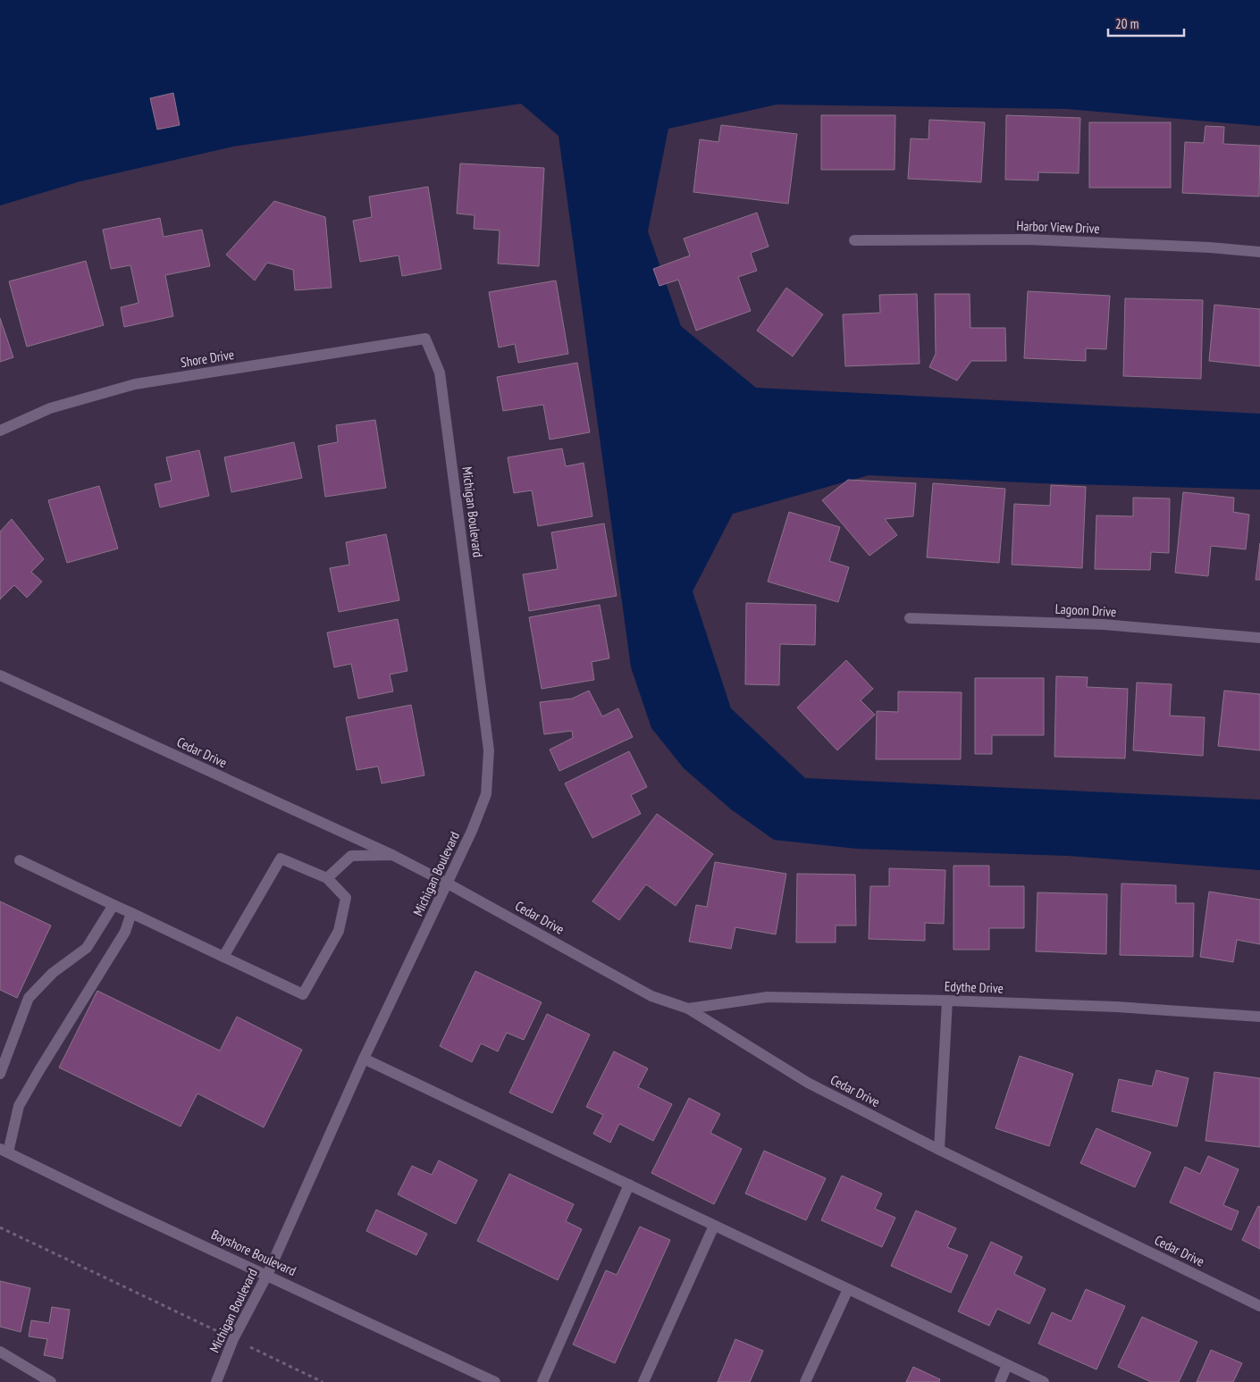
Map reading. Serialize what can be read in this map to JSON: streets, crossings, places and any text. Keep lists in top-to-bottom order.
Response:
{
  "streets": {
    "street": [
      "Harbor View Drive",
      "Shore Drive",
      "Michigan Boulevard",
      "Lagoon Drive",
      "Cedar Drive",
      "Edythe Drive",
      "Bayshore Boulevard"
    ]
  },
  "crossings": [
    ["Shore Drive", "Michigan Boulevard"],
    ["Michigan Boulevard", "Cedar Drive"],
    ["Michigan Boulevard", "Bayshore Boulevard"],
    ["Cedar Drive", "Edythe Drive"]
  ],
  "scale_bar": "20 m"
}
